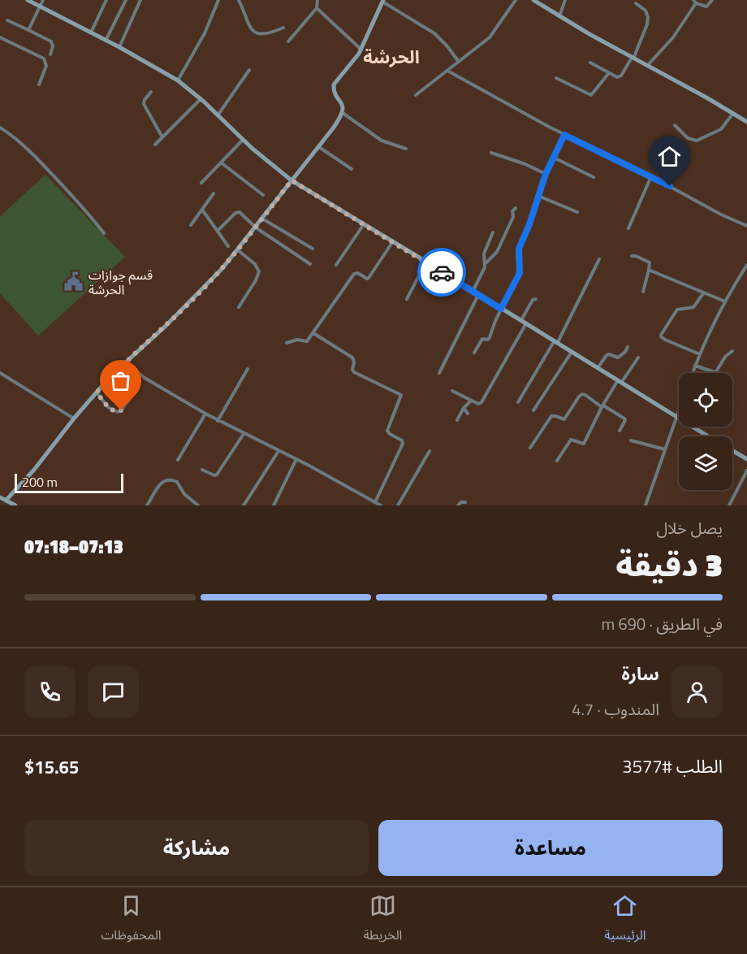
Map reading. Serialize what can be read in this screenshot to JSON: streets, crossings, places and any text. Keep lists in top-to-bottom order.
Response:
{
  "districts": ["الحرشة"],
  "places": {
    "public building": ["قسم جوازات الحرشة"]
  },
  "scale_bar": "200 m",
  "page": {
    "scale": "200 m",
    "heading": ["3 دقيقة", "يصل خلال", "07:13–07:18"],
    "panel": [
      "سارة",
      "المندوب · 4.7",
      "الطلب #3577",
      "$15.65"
    ],
    "bar": "في الطريق · 690 m",
    "buttons": ["مساعدة", "مشاركة"],
    "tabs": ["الرئيسية", "الخريطة", "المحفوظات"]
  }
}
